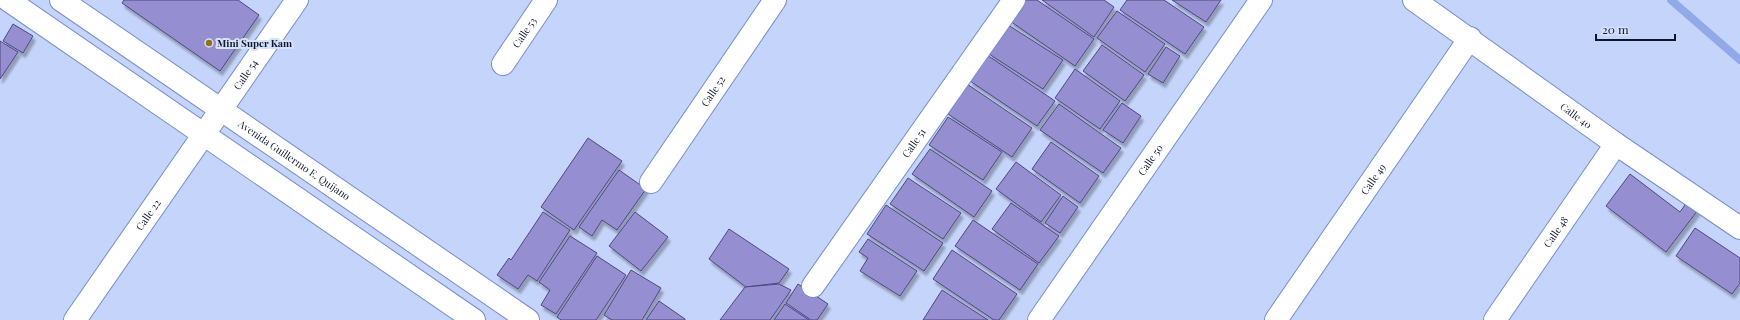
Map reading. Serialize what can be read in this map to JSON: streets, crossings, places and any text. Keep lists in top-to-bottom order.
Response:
{
  "streets": {
    "street": [
      "Calle 53",
      "Calle 54",
      "Calle 52",
      "Calle 40",
      "Calle 51",
      "Avenida Guillermo E. Quijano",
      "Calle 50",
      "Calle 49",
      "Calle 22",
      "Calle 48"
    ]
  },
  "crossings": [
    ["Calle 54", "Avenida Guillermo E. Quijano"],
    ["Calle 54", "Calle 22"],
    ["Calle 40", "Calle 49"],
    ["Calle 40", "Calle 48"],
    ["Avenida Guillermo E. Quijano", "Calle 22"]
  ],
  "places": ["Mini Super Kam"],
  "scale_bar": "20 m"
}
